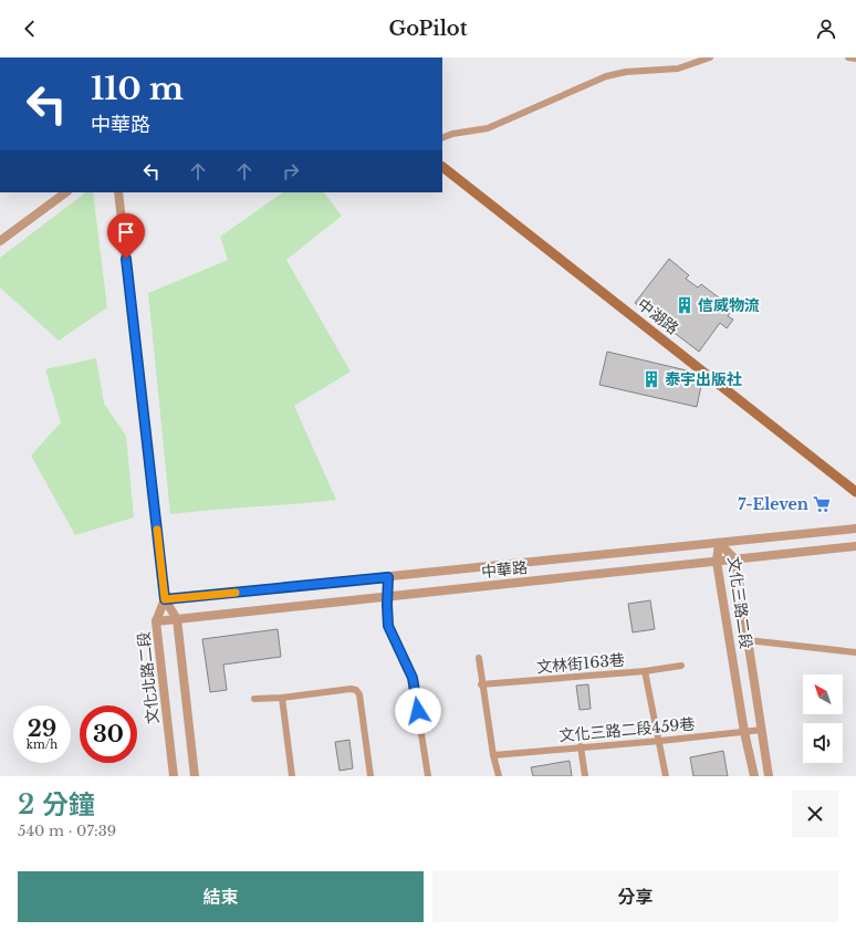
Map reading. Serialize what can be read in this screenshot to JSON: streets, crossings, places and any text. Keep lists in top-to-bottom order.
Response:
{
  "streets": {
    "main road": ["中湖路"],
    "street": [
      "中華路",
      "文化三路二段",
      "文林街163巷",
      "文化北路二段",
      "文化三路二段459巷"
    ]
  },
  "crossings": [
    ["中華路", "文化三路二段"],
    ["中華路", "文化北路二段"],
    ["文化三路二段", "文化三路二段459巷"]
  ],
  "places": {
    "building": ["信威物流", "泰宇出版社"],
    "supermarket": ["7-Eleven"]
  },
  "north": "top left",
  "page": {
    "header": "GoPilot",
    "turn": ["110 m", "中華路"],
    "speed": "29 km/h",
    "limit": "30",
    "heading": ["2 分鐘", "540 m · 07:39"],
    "buttons": ["結束", "分享"]
  }
}
